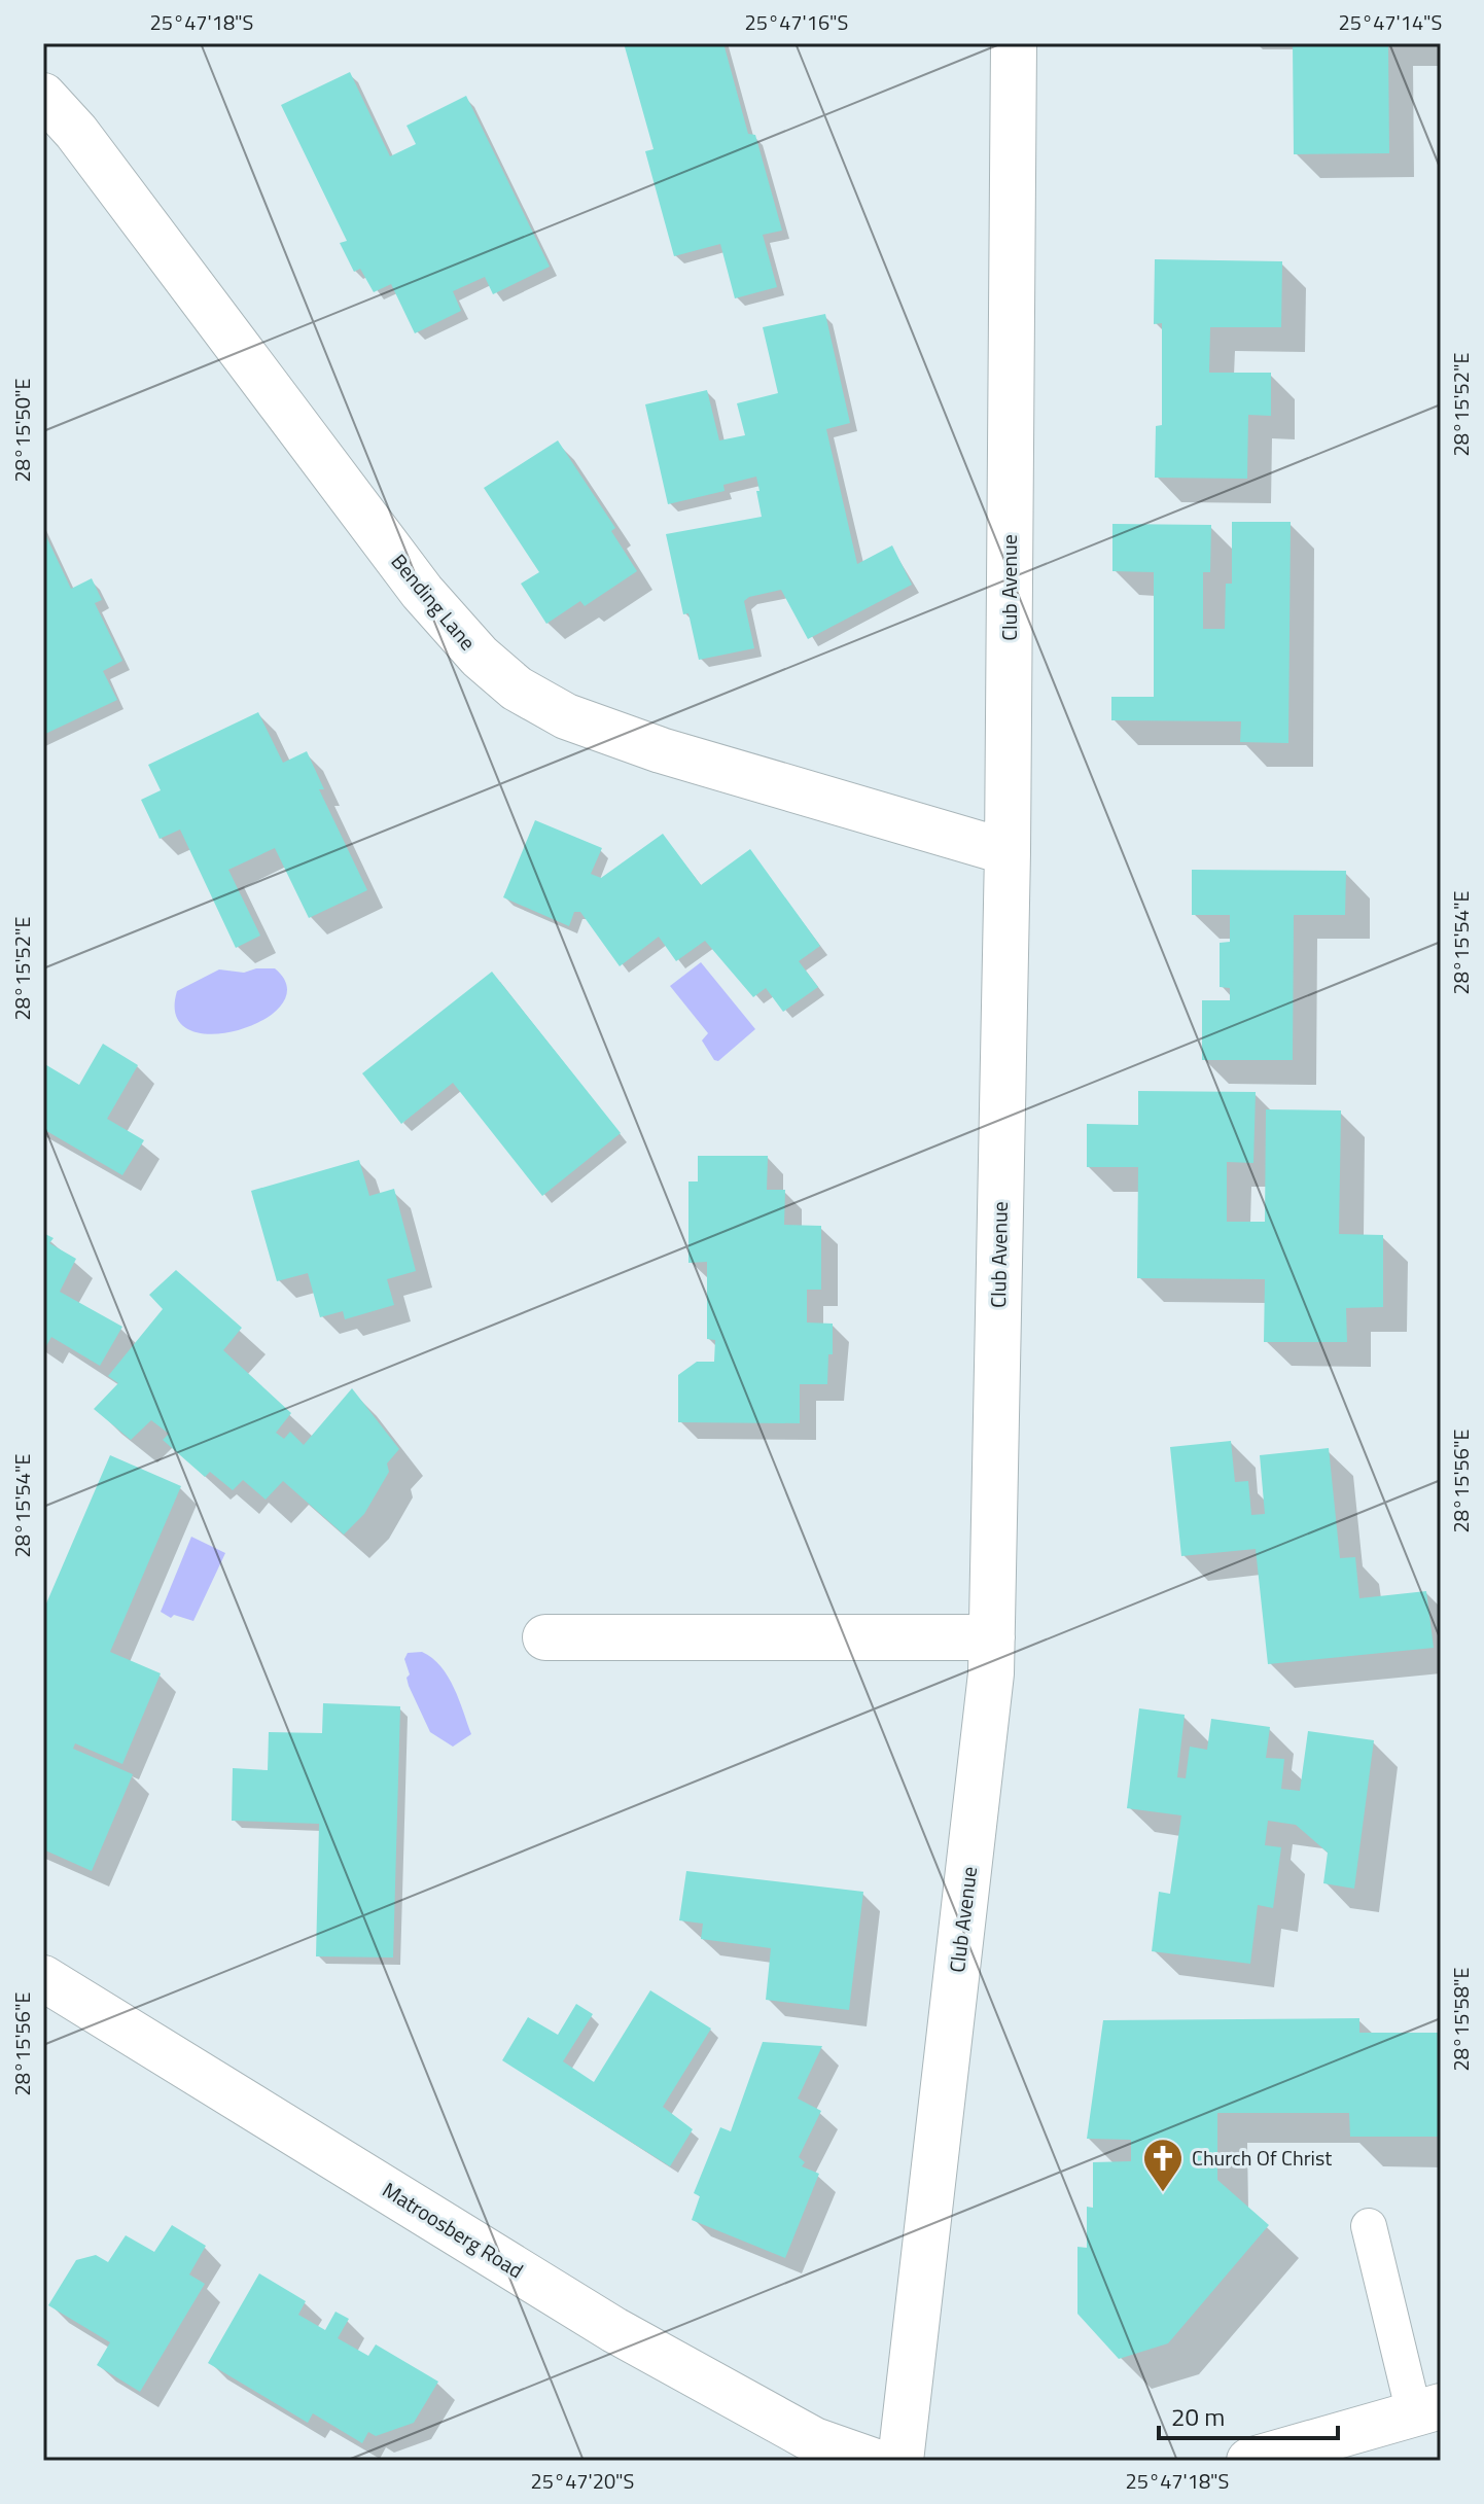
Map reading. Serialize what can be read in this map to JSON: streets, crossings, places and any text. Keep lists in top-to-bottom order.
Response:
{
  "streets": {
    "street": ["Club Avenue", "Bending Lane", "Matroosberg Road"]
  },
  "crossings": [
    ["Club Avenue", "Bending Lane"]
  ],
  "places": {
    "church": ["Church Of Christ"]
  },
  "scale_bar": "20 m",
  "coordinates": [
    "25°47'18\"S",
    "25°47'16\"S",
    "25°47'14\"S",
    "28°15'52\"E",
    "28°15'50\"E",
    "28°15'54\"E",
    "28°15'56\"E",
    "28°15'58\"E",
    "25°47'20\"S"
  ]
}
